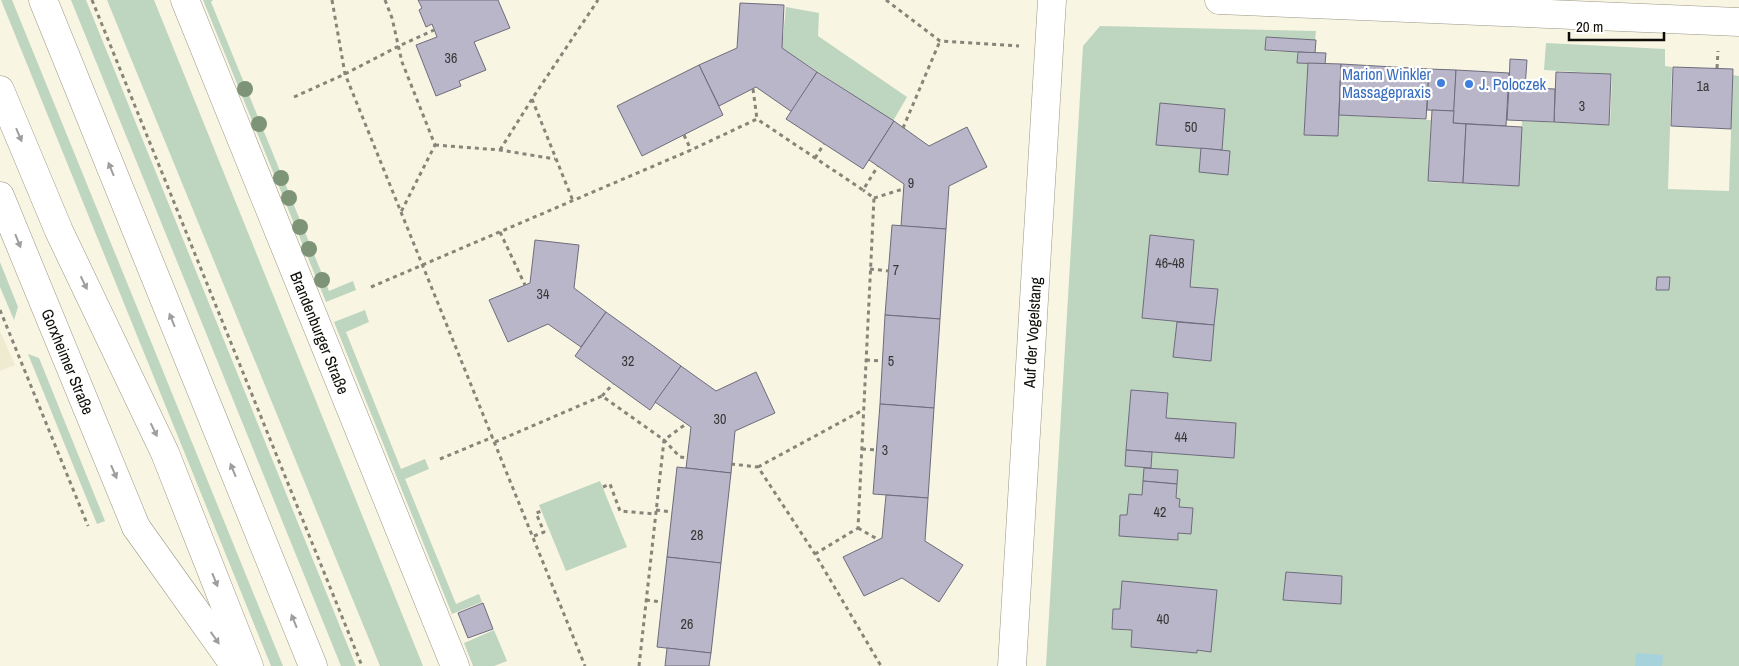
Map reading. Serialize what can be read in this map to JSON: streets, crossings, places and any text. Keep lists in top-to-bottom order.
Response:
{
  "streets": {
    "main road": ["Brandenburger Straße", "Auf der Vogelstang", "Gorxheimer Straße"]
  },
  "places": ["Marion Winkler Massagepraxis", "J. Poloczek"],
  "house_numbers": [
    "36",
    "1a",
    "3",
    "50",
    "9",
    "46-48",
    "7",
    "34",
    "32",
    "5",
    "30",
    "44",
    "3",
    "42",
    "28",
    "40",
    "26"
  ],
  "scale_bar": "20 m"
}
